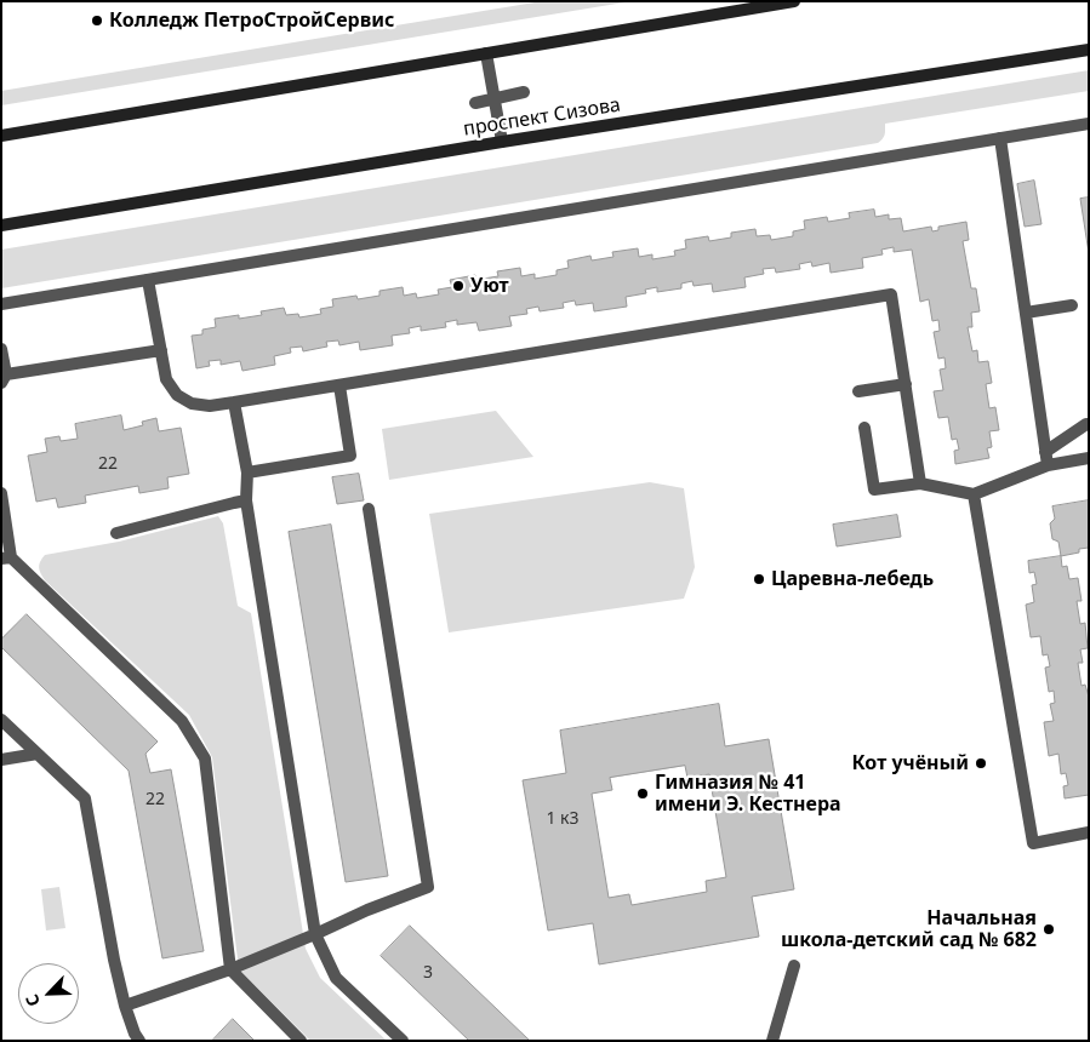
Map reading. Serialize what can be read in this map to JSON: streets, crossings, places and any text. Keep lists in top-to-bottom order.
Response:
{
  "streets": {
    "main road": ["проспект Сизова"]
  },
  "places": [
    "Колледж ПетроСтройСервис",
    "Уют",
    "Царевна-лебедь",
    "Кот учёный",
    "Гимназия № 41 имени Э. Кестнера",
    "Начальная школа-детский сад № 682"
  ],
  "house_numbers": [
    "22",
    "22",
    "1 к3",
    "3"
  ],
  "north": "bottom left"
}
